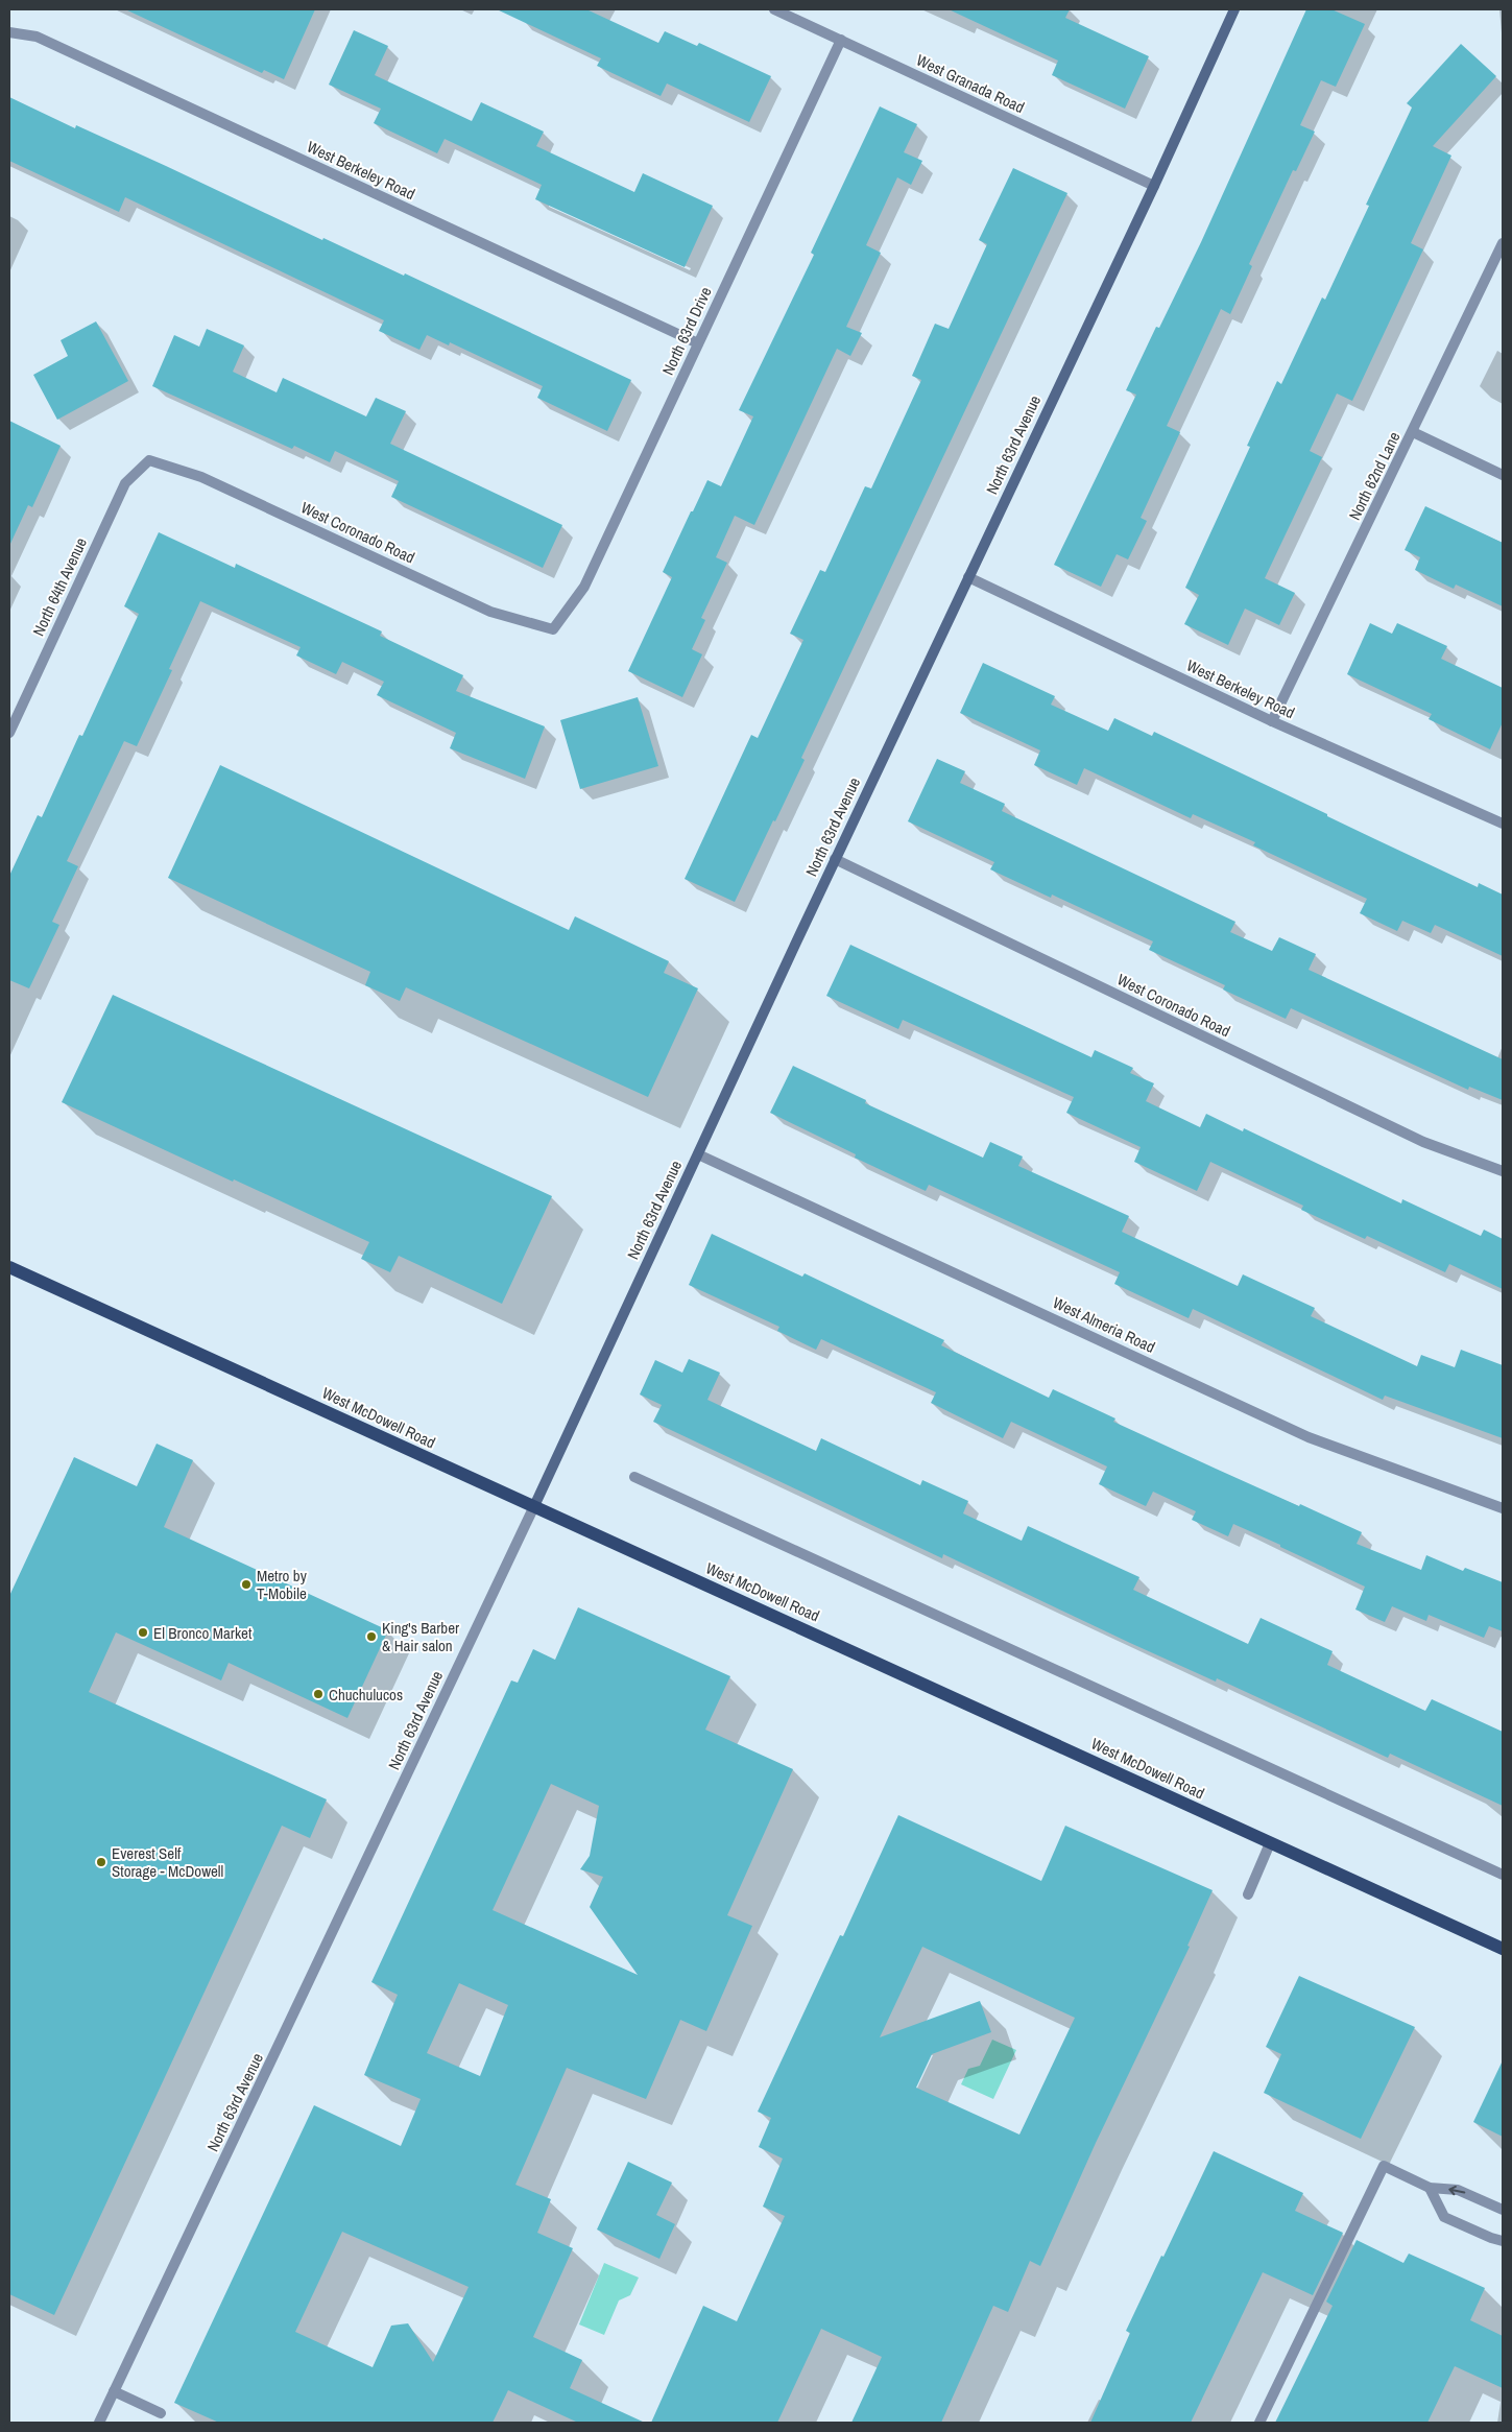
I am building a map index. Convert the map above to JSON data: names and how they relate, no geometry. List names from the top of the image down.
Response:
{
  "streets": {
    "main road": ["West McDowell Road"],
    "street": [
      "West Granada Road",
      "West Berkeley Road",
      "North 63rd Drive",
      "North 63rd Avenue",
      "North 62nd Lane",
      "West Coronado Road",
      "North 64th Avenue",
      "West Almeria Road"
    ]
  },
  "crossings": [
    ["West Granada Road", "North 63rd Drive"],
    ["West Granada Road", "North 63rd Avenue"],
    ["West Berkeley Road", "North 63rd Drive"],
    ["West Berkeley Road", "North 63rd Avenue"],
    ["West Berkeley Road", "North 62nd Lane"],
    ["North 63rd Drive", "West Coronado Road"],
    ["North 63rd Avenue", "West Coronado Road"],
    ["North 63rd Avenue", "West Almeria Road"],
    ["North 63rd Avenue", "West McDowell Road"],
    ["West Coronado Road", "North 64th Avenue"]
  ],
  "places": [
    "Metro by T-Mobile",
    "El Bronco Market",
    "King's Barber & Hair salon",
    "Chuchulucos",
    "Everest Self Storage - McDowell"
  ]
}
